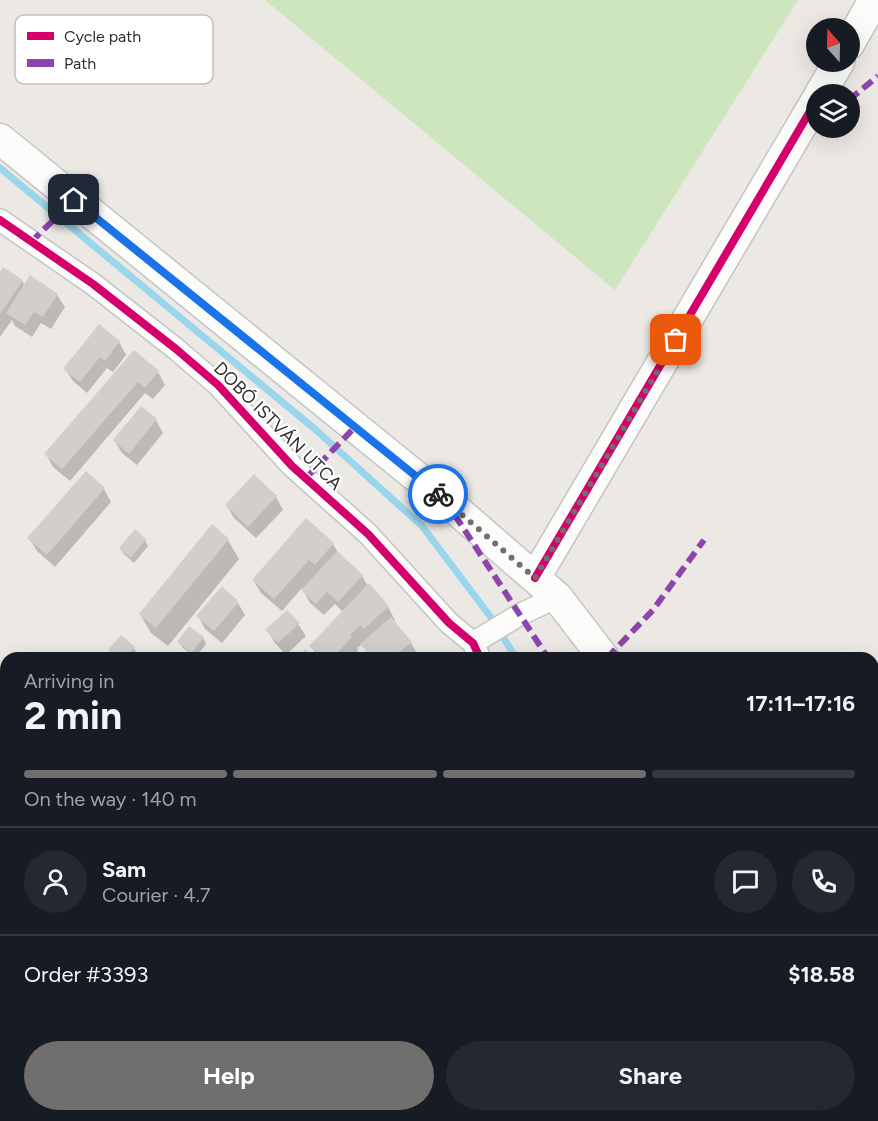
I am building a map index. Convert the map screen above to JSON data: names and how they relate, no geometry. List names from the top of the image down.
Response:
{
  "streets": {
    "street": ["DOBÓ ISTVÁN UTCA"]
  },
  "legend": ["Cycle path", "Path"],
  "north": "top",
  "page": {
    "heading": ["2 min", "Arriving in", "17:11–17:16"],
    "panel": [
      "Sam",
      "Courier · 4.7",
      "Order #3393",
      "$18.58"
    ],
    "bar": "On the way · 140 m",
    "buttons": ["Help", "Share"]
  }
}
